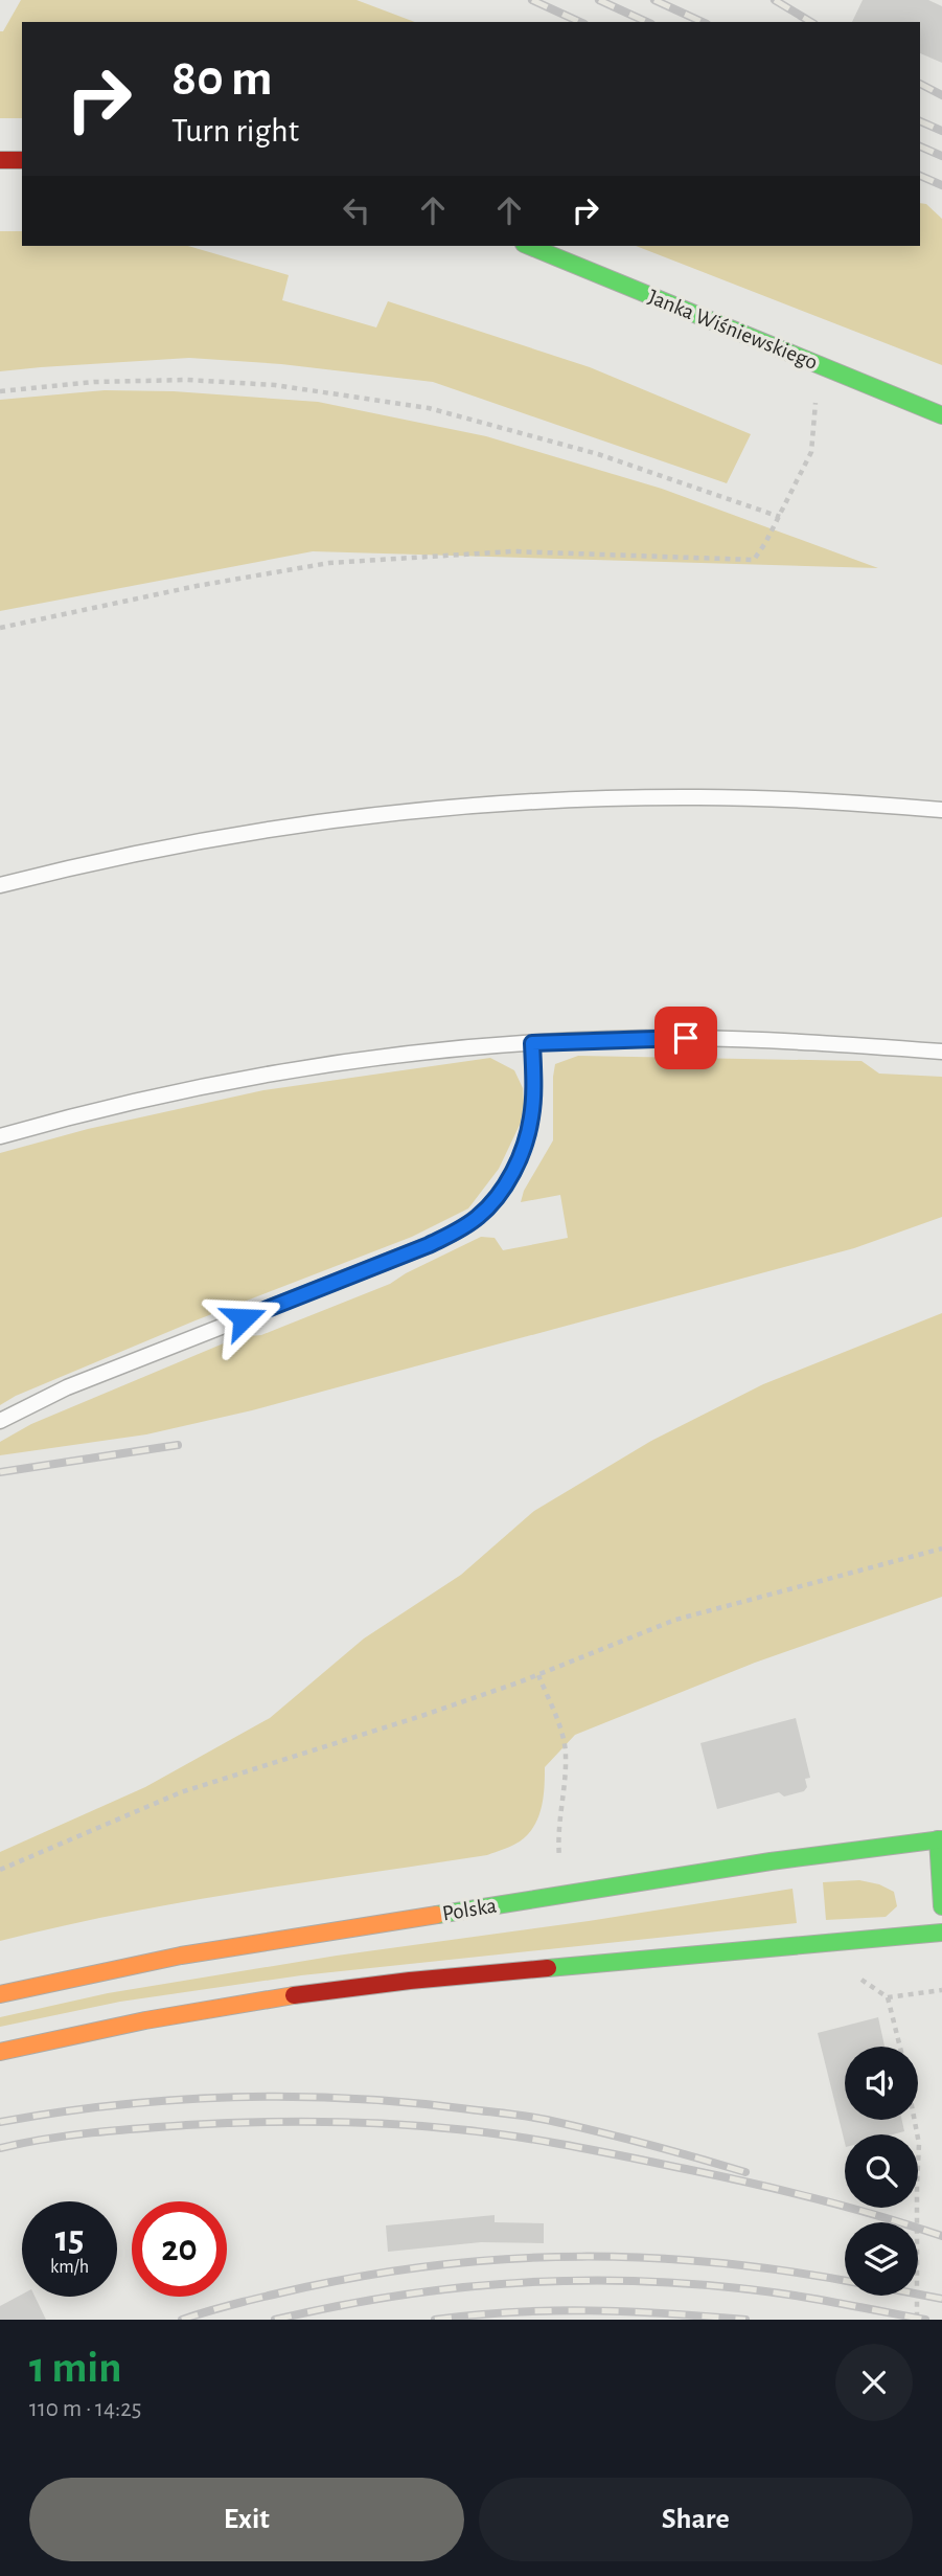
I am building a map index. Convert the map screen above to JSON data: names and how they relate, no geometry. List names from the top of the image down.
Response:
{
  "streets": {
    "main road": ["Janka Wiśniewskiego", "Polska"]
  },
  "page": {
    "turn": ["80 m", "Turn right"],
    "speed": "15 km/h",
    "limit": "20",
    "heading": ["1 min", "110 m · 14:25"],
    "buttons": ["Exit", "Share"]
  }
}
